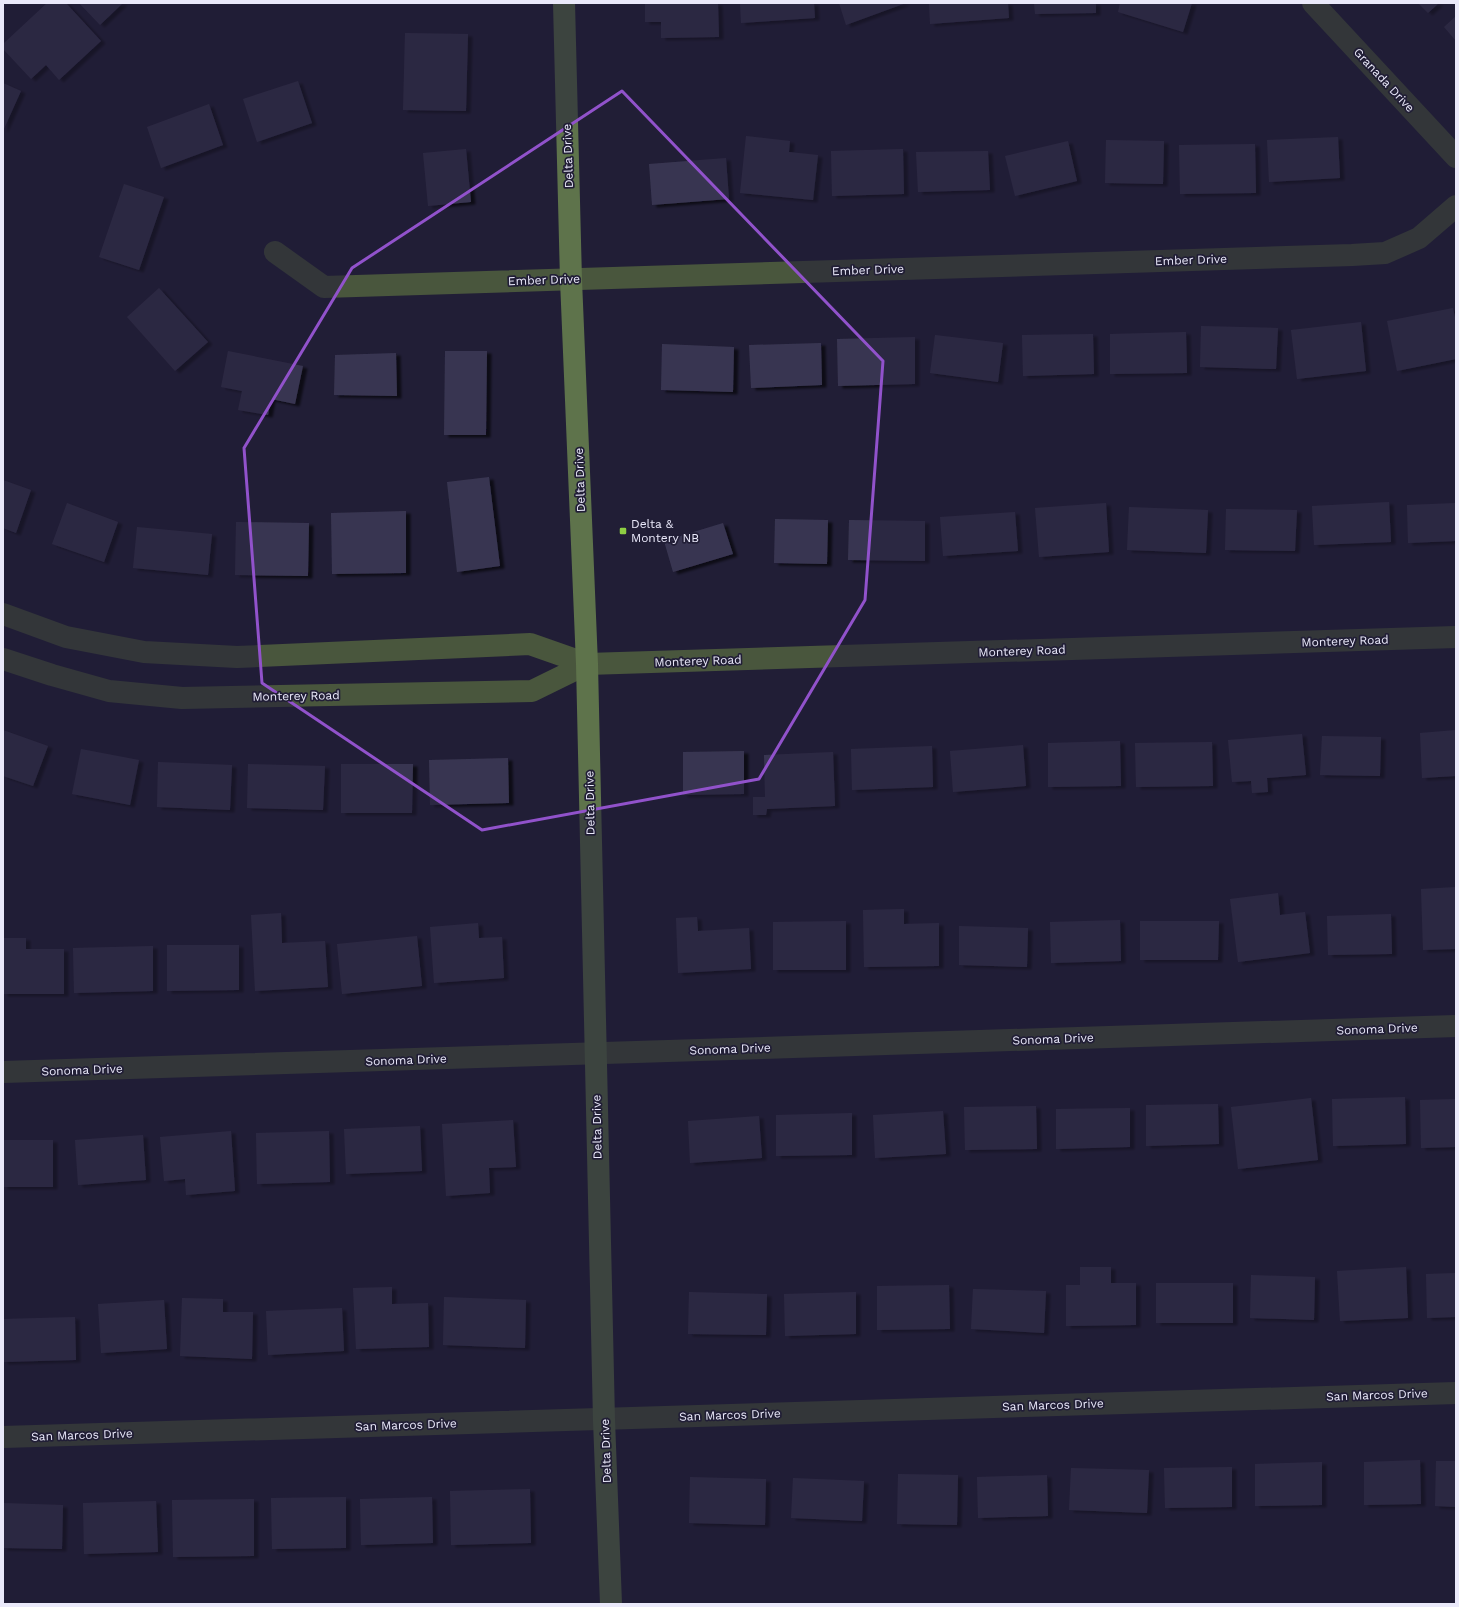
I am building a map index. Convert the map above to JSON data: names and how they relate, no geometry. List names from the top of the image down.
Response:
{
  "streets": {
    "main road": ["Delta Drive"],
    "street": [
      "Granada Drive",
      "Ember Drive",
      "Monterey Road",
      "Sonoma Drive",
      "San Marcos Drive"
    ]
  },
  "crossings": [
    ["Delta Drive", "Ember Drive"],
    ["Delta Drive", "Monterey Road"],
    ["Delta Drive", "Sonoma Drive"],
    ["Delta Drive", "San Marcos Drive"]
  ],
  "places": {
    "transit": ["Delta & Montery NB"]
  }
}
